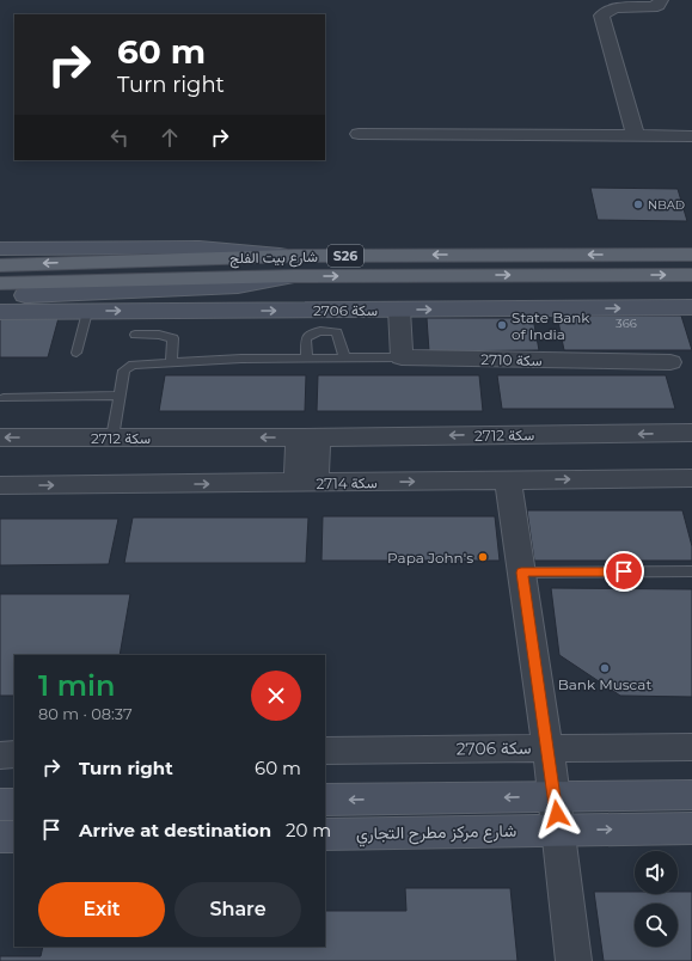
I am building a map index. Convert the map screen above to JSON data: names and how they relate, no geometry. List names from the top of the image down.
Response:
{
  "streets": {
    "main road": [
      "S26",
      "شارع بيت الفلج",
      "سكة 2706",
      "شارع مركز مطرح التجاري"
    ],
    "street": ["سكة 2710", "سكة 2712", "سكة 2714"]
  },
  "one_way": ["سكة 2712", "سكة 2714"],
  "places": [
    "NBAD",
    "State Bank of India",
    "Papa John's",
    "Bank Muscat"
  ],
  "house_numbers": ["366"],
  "page": {
    "turn": ["60 m", "Turn right"],
    "heading": ["1 min", "80 m · 08:37"],
    "list": [
      {
        "name": "Turn right",
        "value": "60 m"
      },
      {
        "name": "Arrive at destination",
        "value": "20 m"
      }
    ],
    "buttons": ["Exit", "Share"]
  }
}
